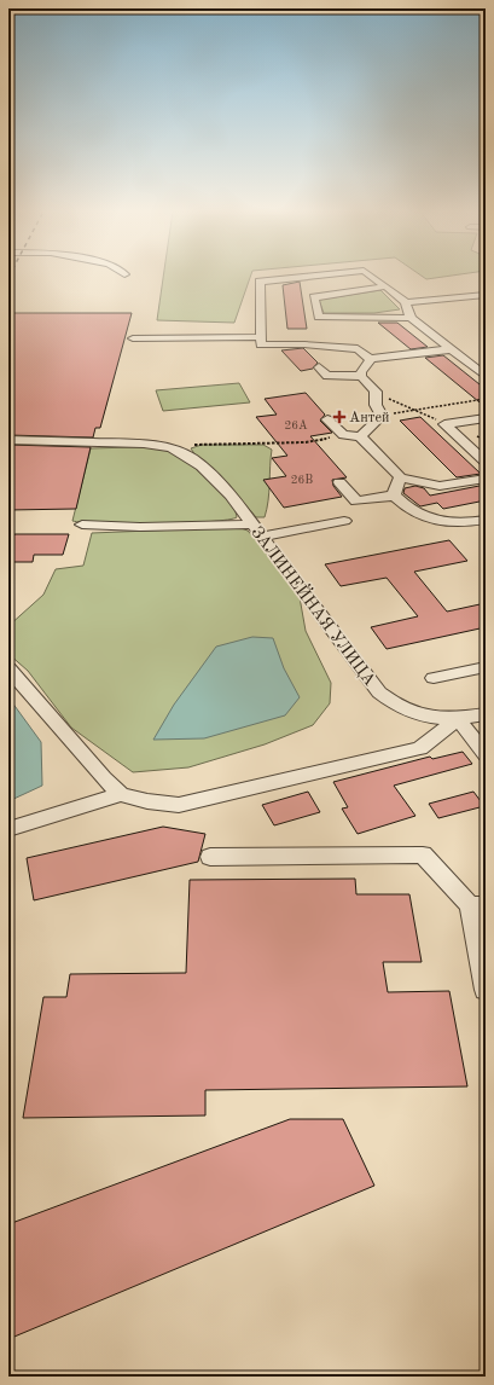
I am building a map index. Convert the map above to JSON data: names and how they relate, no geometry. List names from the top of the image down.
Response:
{
  "streets": {
    "street": ["ЗАЛИНЕЙНАЯ УЛИЦА"]
  },
  "places": {
    "health": ["Антей"]
  },
  "house_numbers": ["26А", "26В"]
}
